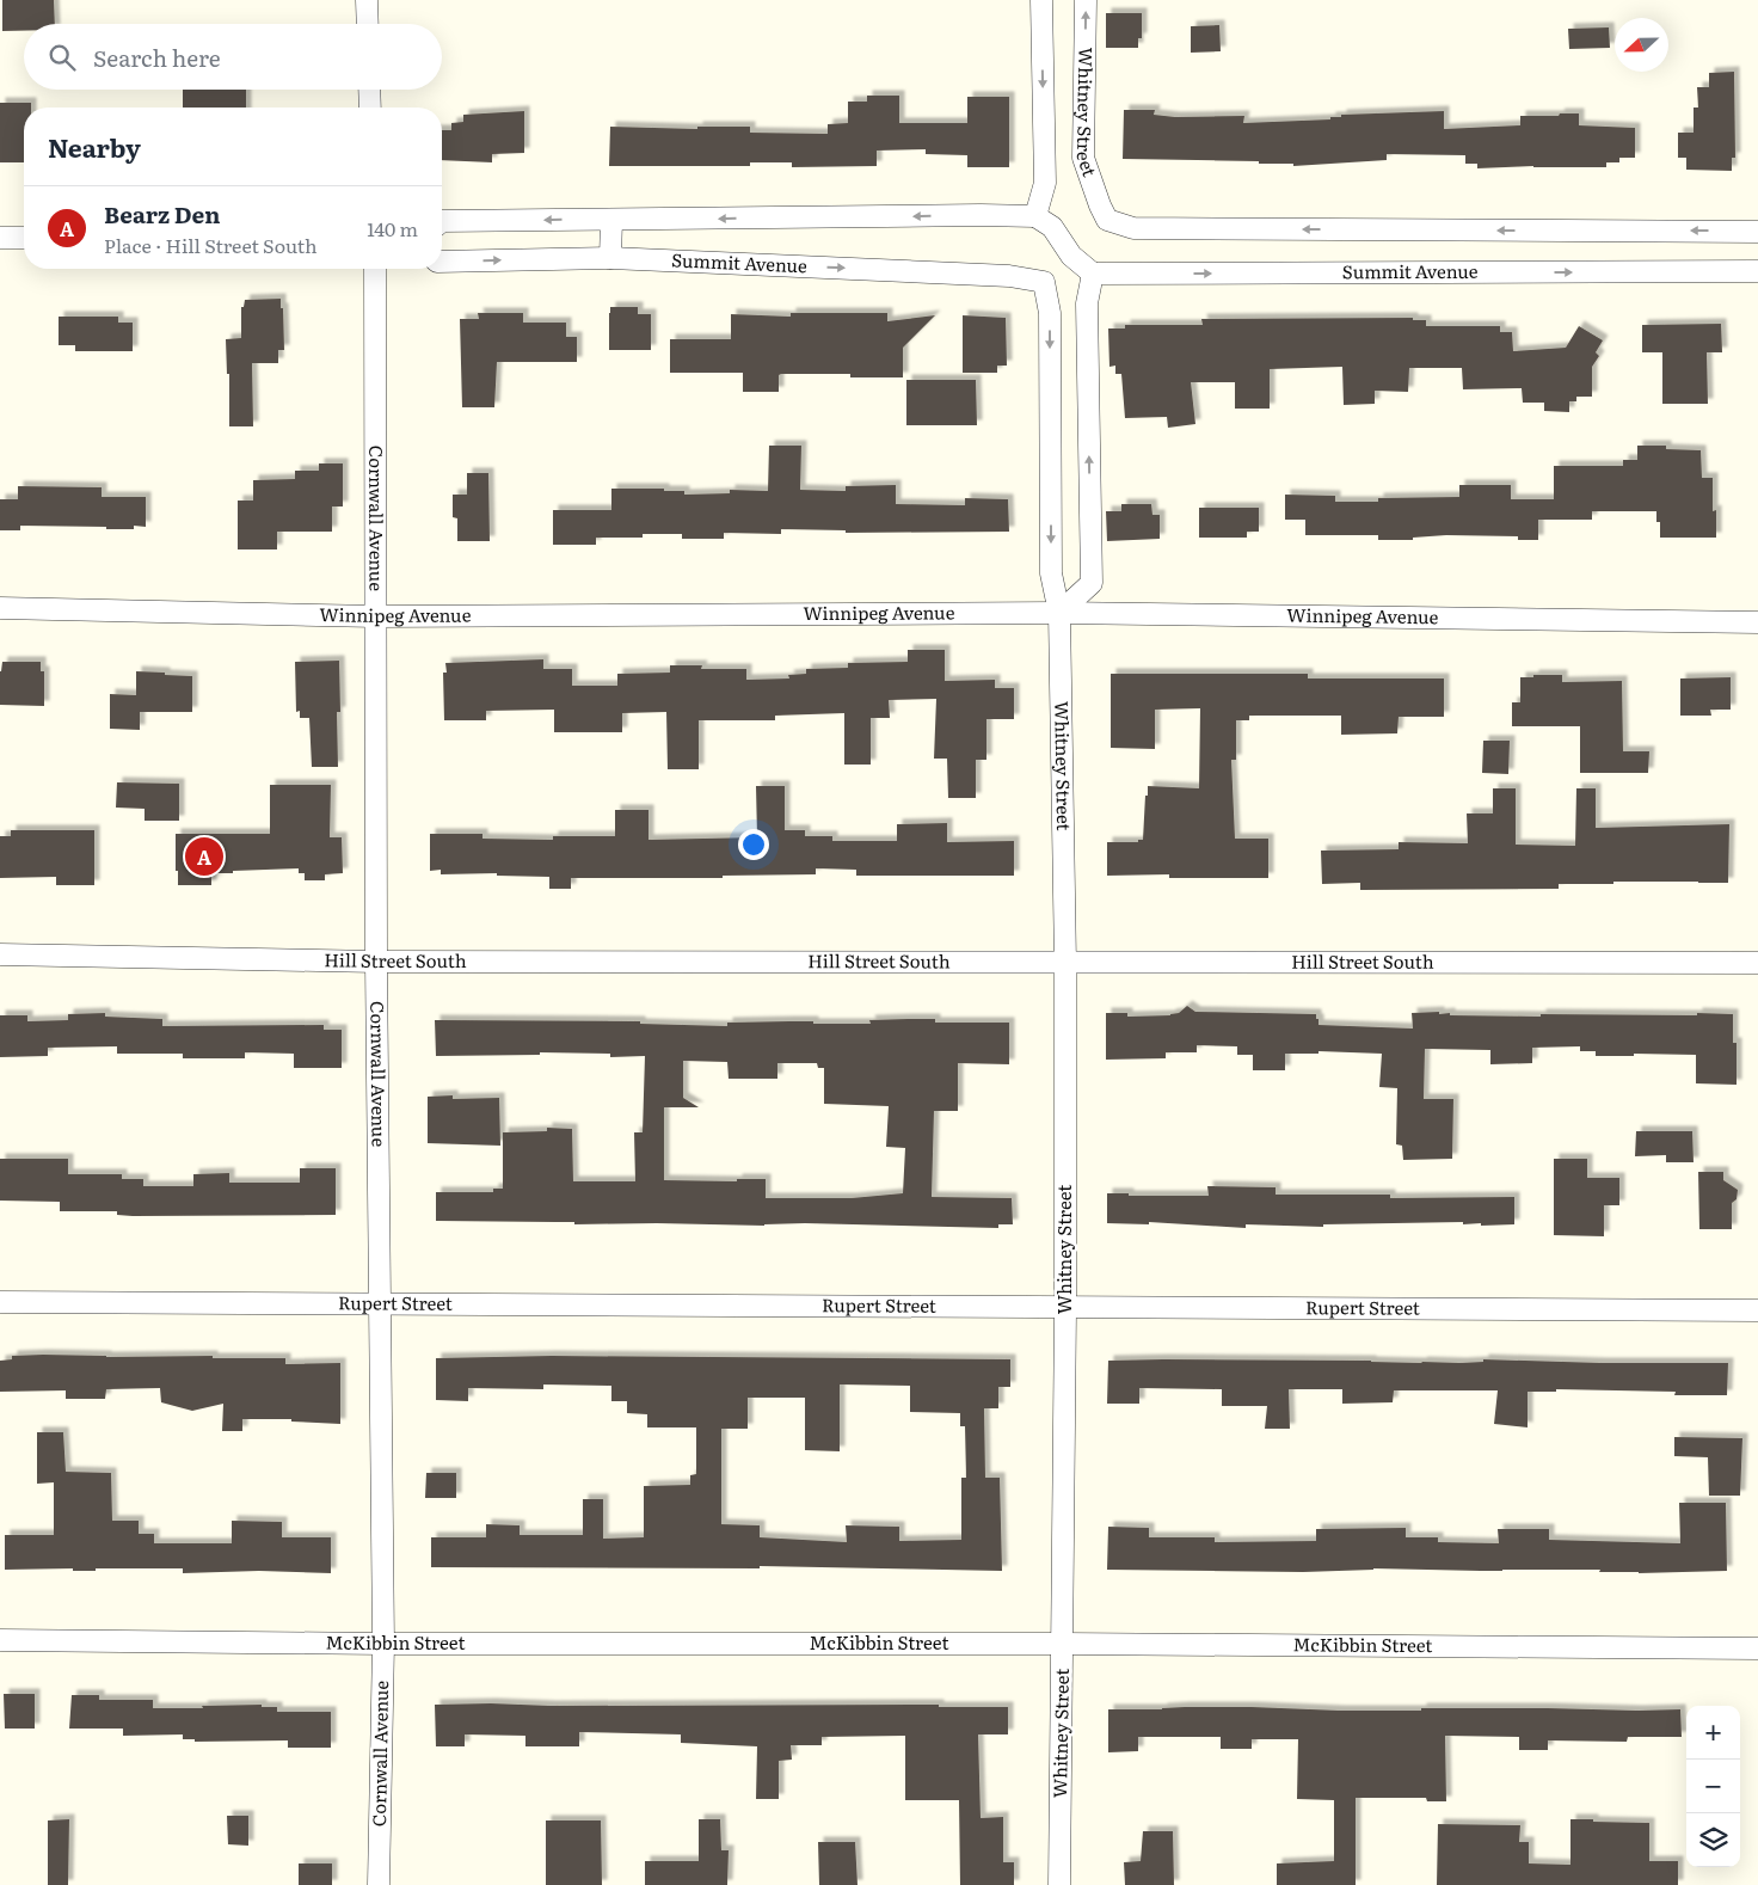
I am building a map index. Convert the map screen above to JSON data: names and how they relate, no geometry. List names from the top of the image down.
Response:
{
  "streets": {
    "street": [
      "Whitney Street",
      "Summit Avenue",
      "Cornwall Avenue",
      "Winnipeg Avenue",
      "Hill Street South",
      "Rupert Street",
      "McKibbin Street"
    ]
  },
  "crossings": [
    ["Whitney Street", "Summit Avenue"],
    ["Whitney Street", "Winnipeg Avenue"],
    ["Whitney Street", "Hill Street South"],
    ["Whitney Street", "Rupert Street"],
    ["Whitney Street", "McKibbin Street"],
    ["Cornwall Avenue", "Winnipeg Avenue"],
    ["Cornwall Avenue", "Hill Street South"],
    ["Cornwall Avenue", "Rupert Street"],
    ["Cornwall Avenue", "McKibbin Street"]
  ],
  "north": "left",
  "page": {
    "search": "Search here",
    "heading": "Nearby",
    "list": [
      {
        "mark": "A",
        "name": "Bearz Den",
        "note": "Place · Hill Street South",
        "value": "140 m"
      }
    ],
    "pins": "A",
    "map_buttons": ["+", "−"]
  }
}
